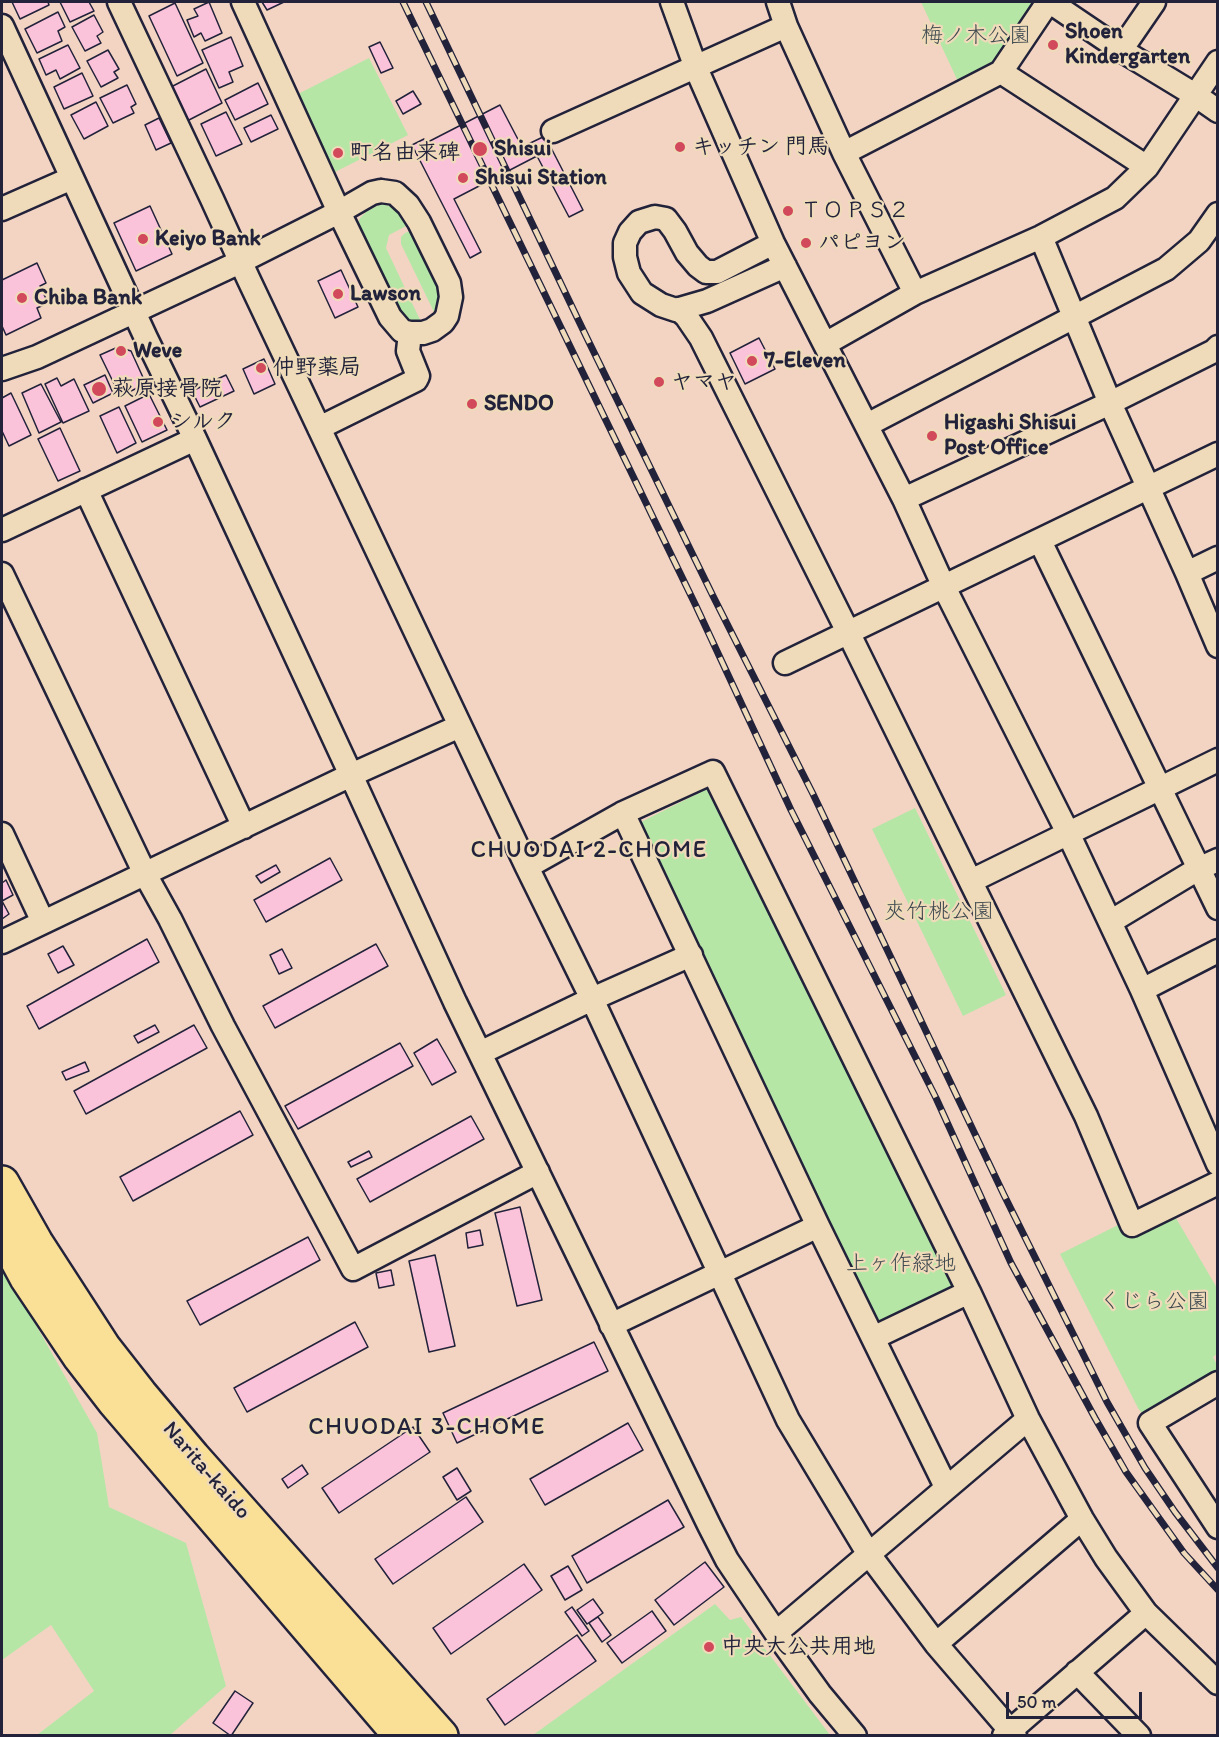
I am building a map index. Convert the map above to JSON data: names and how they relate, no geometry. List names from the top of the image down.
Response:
{
  "streets": {
    "highway": ["Narita-kaido"]
  },
  "districts": ["CHUODAI 2-CHOME", "CHUODAI 3-CHOME"],
  "parks": [
    "梅ノ木公園",
    "夾竹桃公園",
    "上ヶ作緑地",
    "くじら公園"
  ],
  "places": [
    "Shoen Kindergarten",
    "キッチン 門馬",
    "Shisui",
    "町名由来碑",
    "Shisui Station",
    "ＴＯＰＳ２",
    "Keiyo Bank",
    "パピヨン",
    "Lawson",
    "Chiba Bank",
    "Weve",
    "7-Eleven",
    "仲野薬局",
    "ヤマヤ",
    "萩原接骨院",
    "SENDO",
    "シルク",
    "Higashi Shisui Post Office",
    "中央大公共用地"
  ],
  "scale_bar": "50 m"
}
